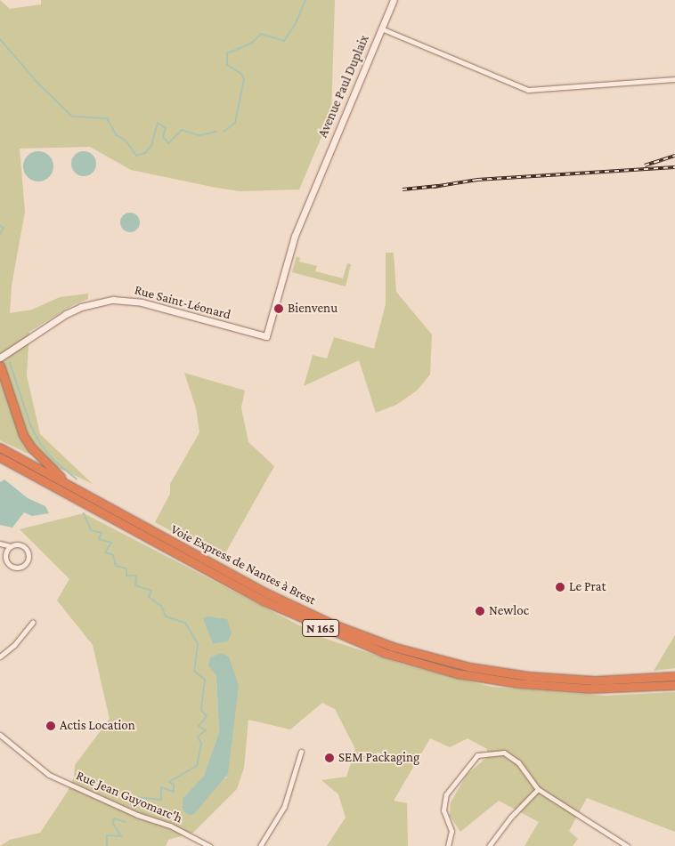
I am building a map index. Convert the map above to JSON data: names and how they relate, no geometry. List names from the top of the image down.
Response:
{
  "streets": {
    "highway": ["Voie Express de Nantes à Brest", "N 165"],
    "main road": ["Avenue Paul Duplaix", "Rue Saint-Léonard"],
    "street": ["Rue Jean Guyomarc'h"]
  },
  "crossings": [
    ["Avenue Paul Duplaix", "Rue Saint-Léonard"]
  ],
  "places": [
    "Bienvenu",
    "Le Prat",
    "Newloc",
    "Actis Location",
    "SEM Packaging"
  ]
}
